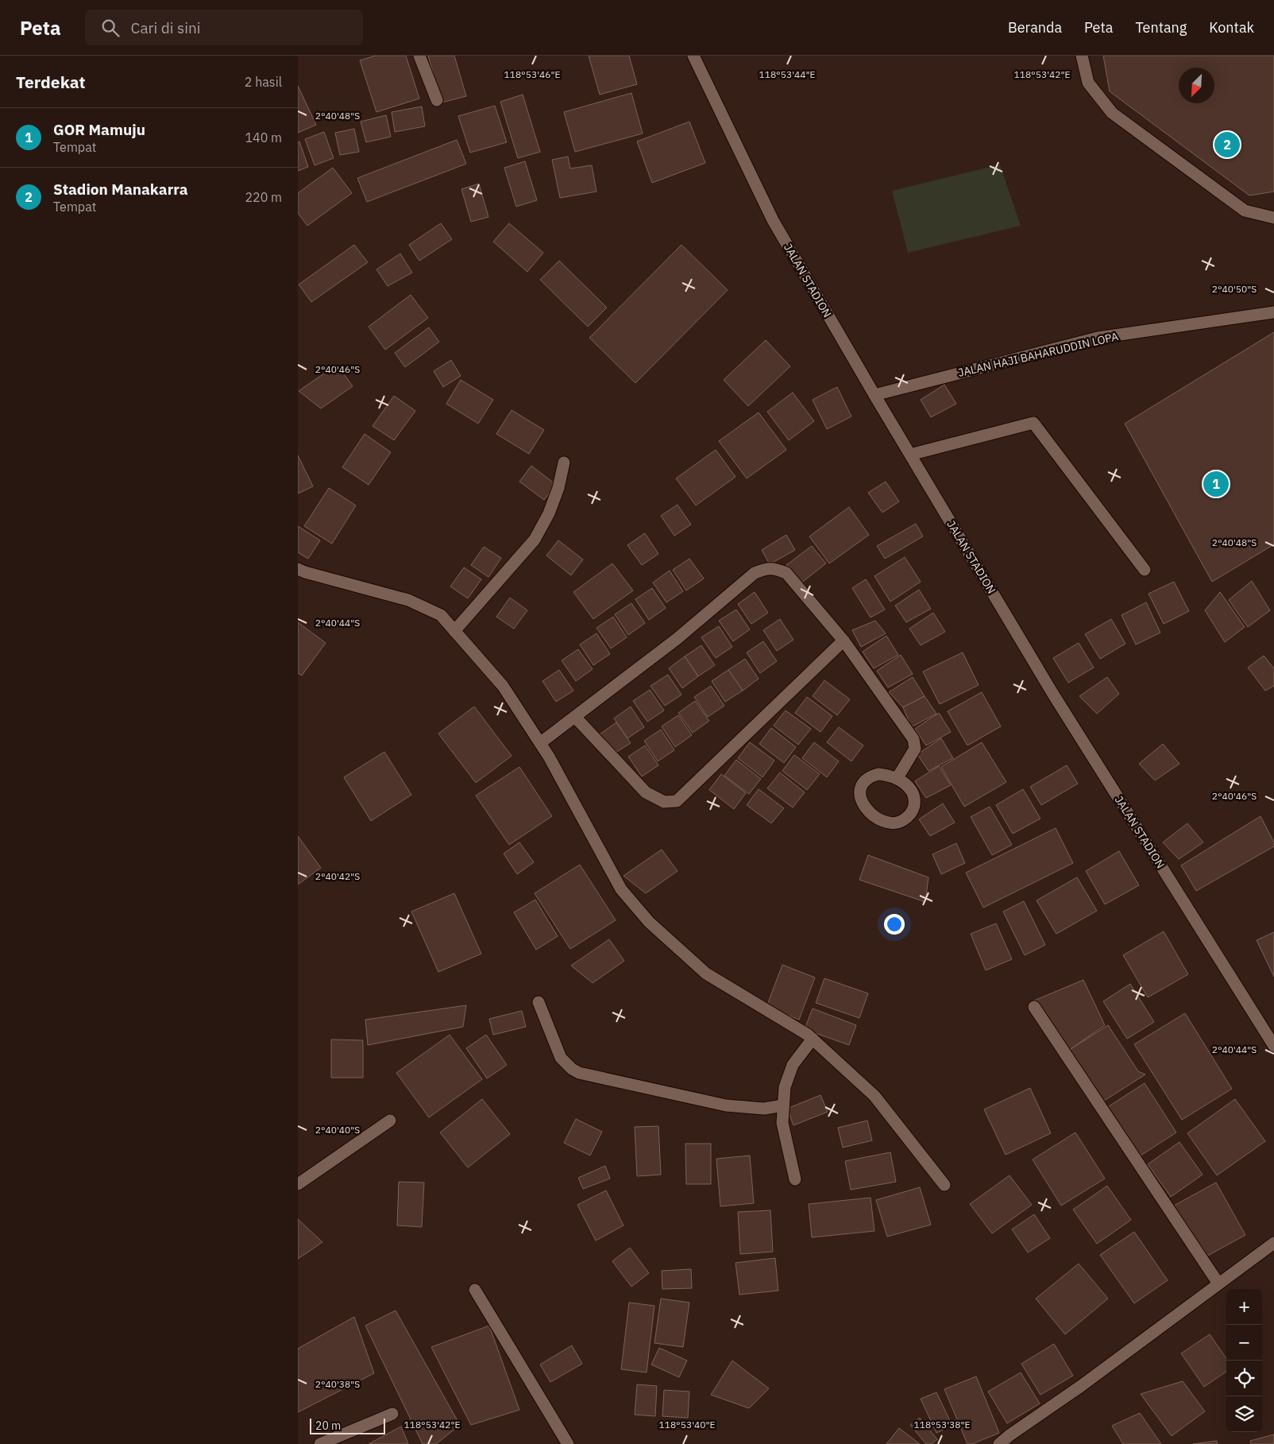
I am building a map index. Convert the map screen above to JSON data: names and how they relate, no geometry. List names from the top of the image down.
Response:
{
  "streets": {
    "street": ["JALAN STADION", "JALAN HAJI BAHARUDDIN LOPA"]
  },
  "crossings": [
    ["JALAN STADION", "JALAN HAJI BAHARUDDIN LOPA"]
  ],
  "scale_bar": "20 m",
  "north": "bottom left",
  "page": {
    "header": "Peta",
    "search": "Cari di sini",
    "nav": [
      "Beranda",
      "Peta",
      "Tentang",
      "Kontak"
    ],
    "heading": ["Terdekat", "2 hasil"],
    "list": [
      {
        "mark": "1",
        "name": "GOR Mamuju",
        "note": "Tempat",
        "value": "140 m"
      },
      {
        "mark": "2",
        "name": "Stadion Manakarra",
        "note": "Tempat",
        "value": "220 m"
      }
    ],
    "pins": ["2", "1"],
    "map_buttons": ["+", "−"],
    "scale": "20 m"
  },
  "coordinates": [
    "118°53'44\"E",
    "118°53'42\"E",
    "118°53'46\"E",
    "2°40'48\"S",
    "2°40'50\"S",
    "2°40'46\"S",
    "2°40'44\"S",
    "2°40'42\"S",
    "2°40'40\"S",
    "2°40'38\"S",
    "118°53'40\"E",
    "118°53'38\"E"
  ]
}
